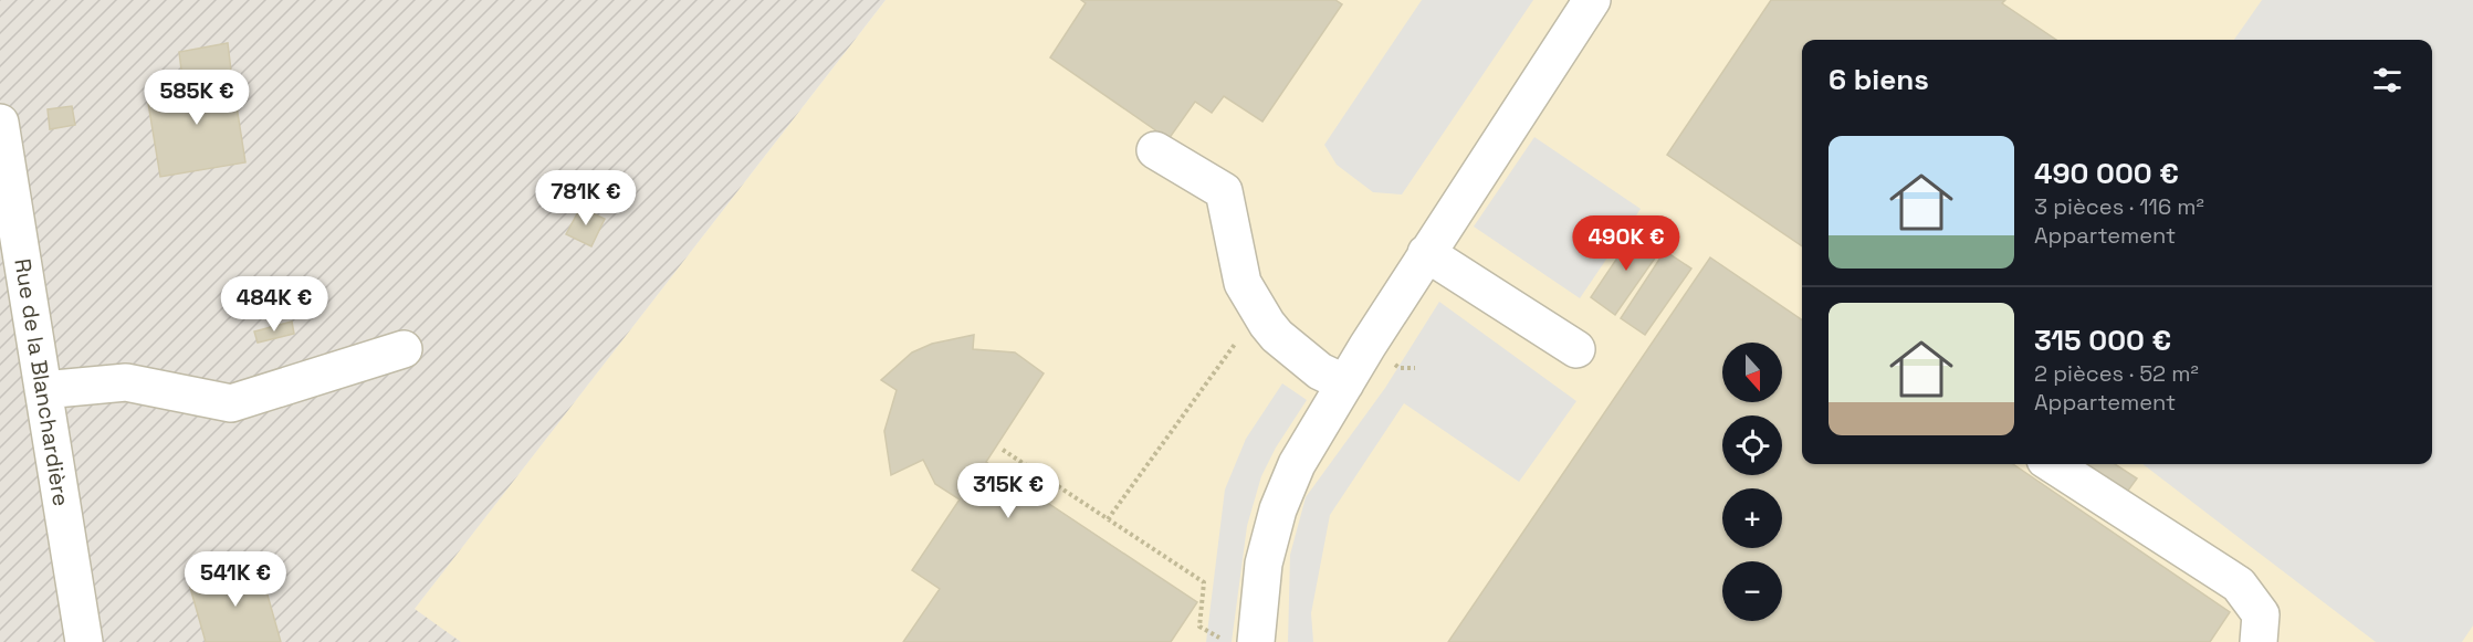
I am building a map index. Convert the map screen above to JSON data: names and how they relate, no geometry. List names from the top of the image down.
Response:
{
  "streets": {
    "street": ["Rue de la Blanchardière"]
  },
  "north": "bottom",
  "page": {
    "heading": "6 biens",
    "price": [
      "585K €",
      "781K €",
      "490K €",
      "484K €",
      "315K €",
      "541K €"
    ],
    "list": [
      {
        "name": "490 000 €",
        "note": "3 pièces · 116 m² · Appartement"
      },
      {
        "name": "315 000 €",
        "note": "2 pièces · 52 m² · Appartement"
      }
    ],
    "map_buttons": ["+", "−"]
  }
}
